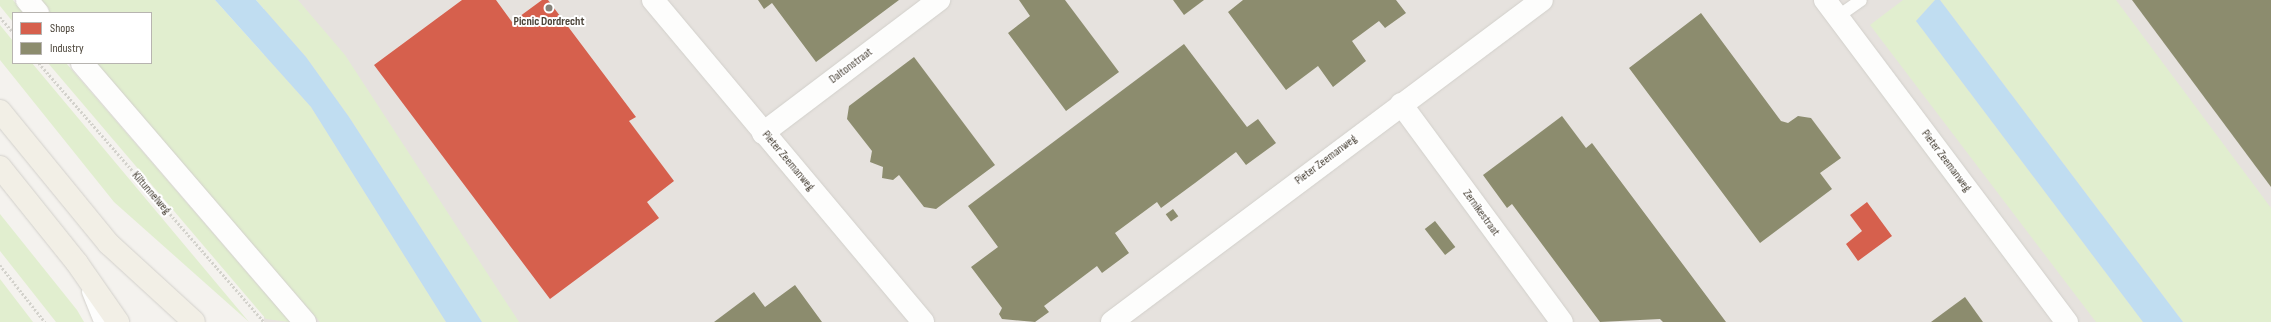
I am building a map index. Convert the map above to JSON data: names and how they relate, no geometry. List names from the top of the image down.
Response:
{
  "streets": {
    "street": ["Daltonstraat", "Pieter Zeemanweg", "Zernikestraat"],
    "path": ["Kiltunnelweg"]
  },
  "crossings": [
    ["Daltonstraat", "Pieter Zeemanweg"],
    ["Pieter Zeemanweg", "Zernikestraat"]
  ],
  "places": ["Picnic Dordrecht"],
  "legend": ["Shops", "Industry"]
}
